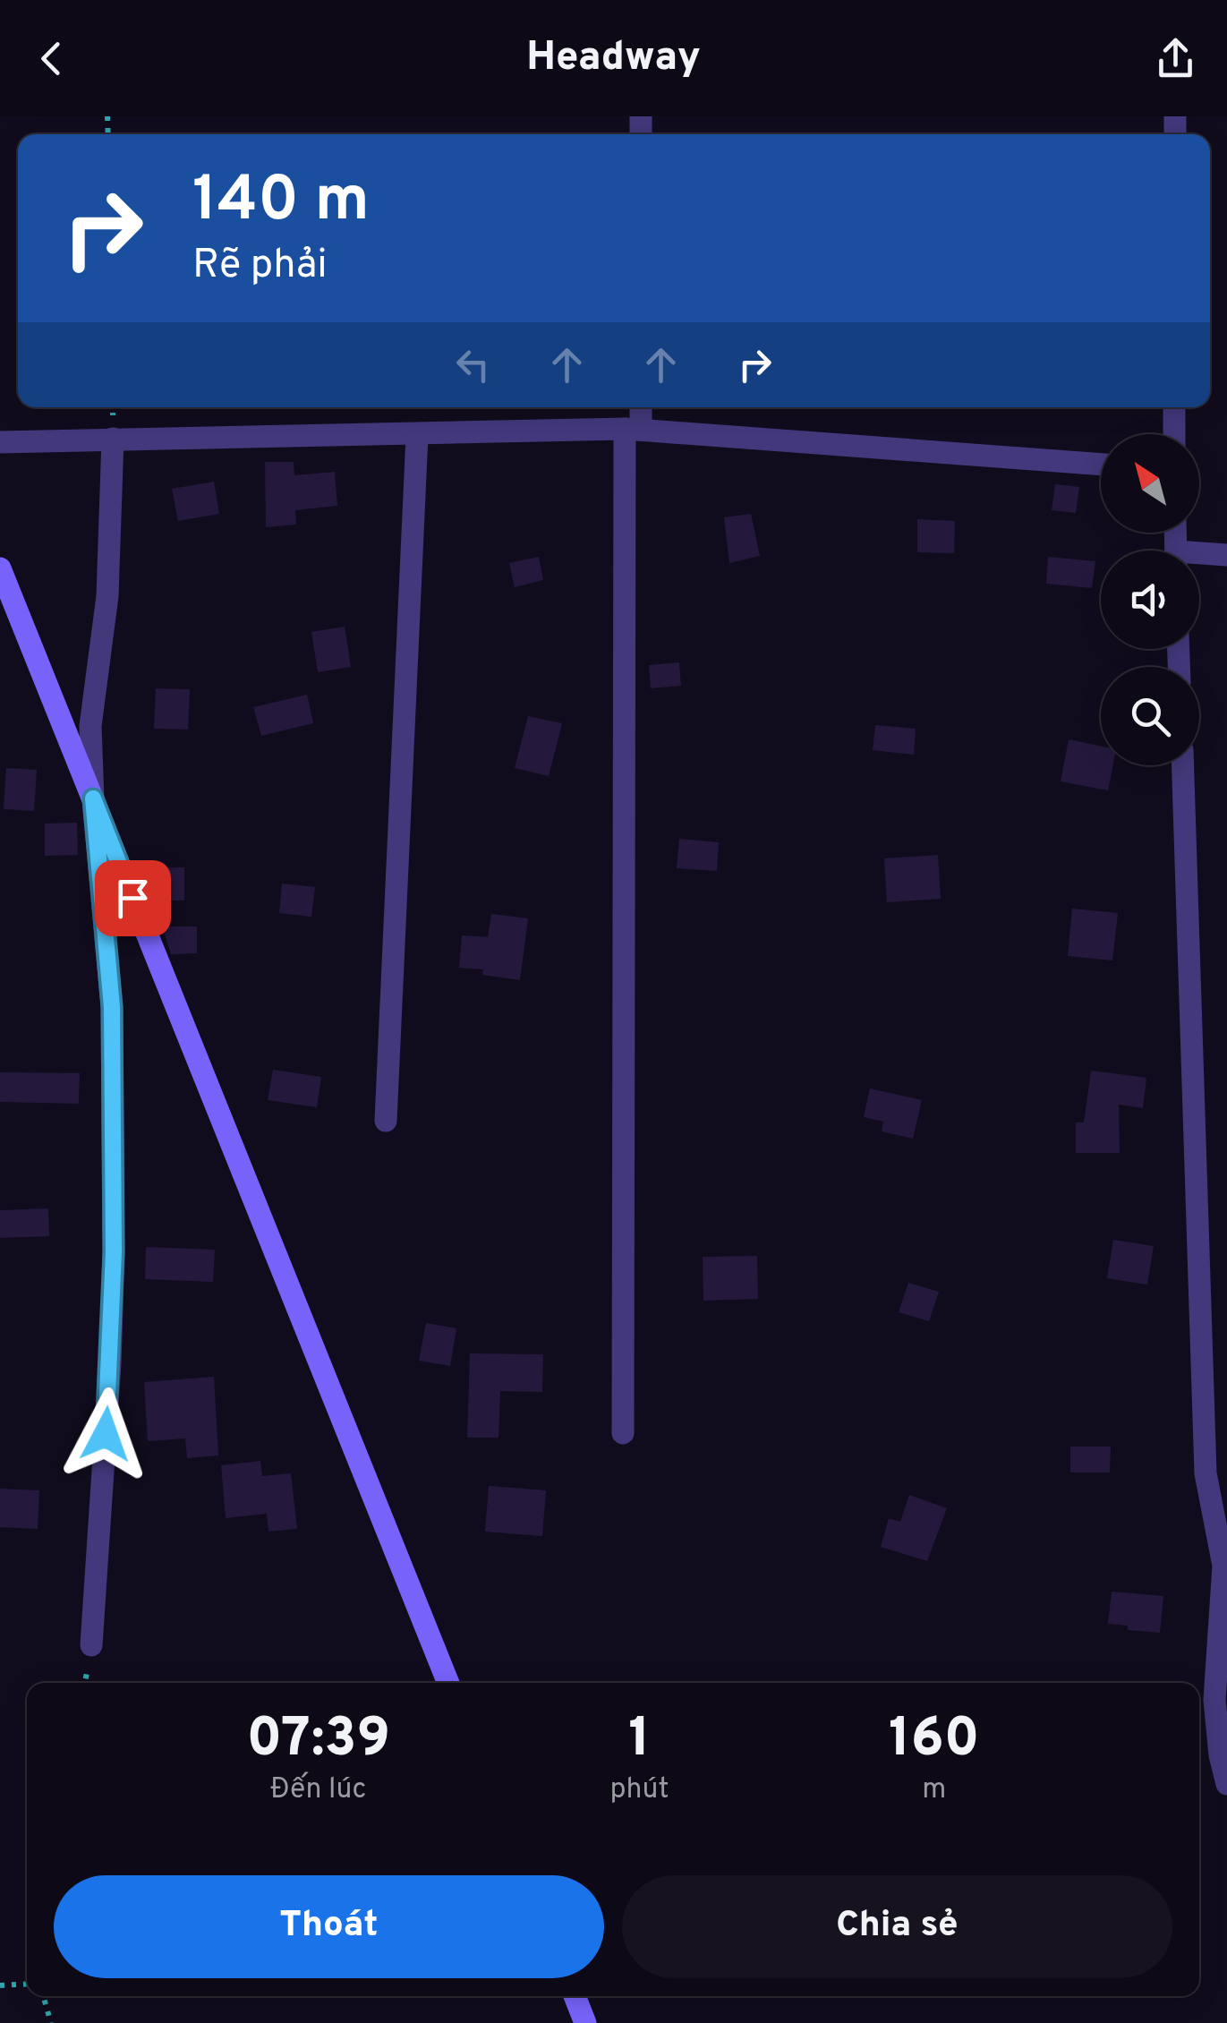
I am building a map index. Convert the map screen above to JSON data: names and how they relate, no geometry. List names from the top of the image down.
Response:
{
  "north": "top left",
  "page": {
    "header": "Headway",
    "turn": ["140 m", "Rẽ phải"],
    "eta": [
      "07:39",
      "Đến lúc",
      "1",
      "phút",
      "160",
      "m"
    ],
    "buttons": ["Thoát", "Chia sẻ"]
  }
}
